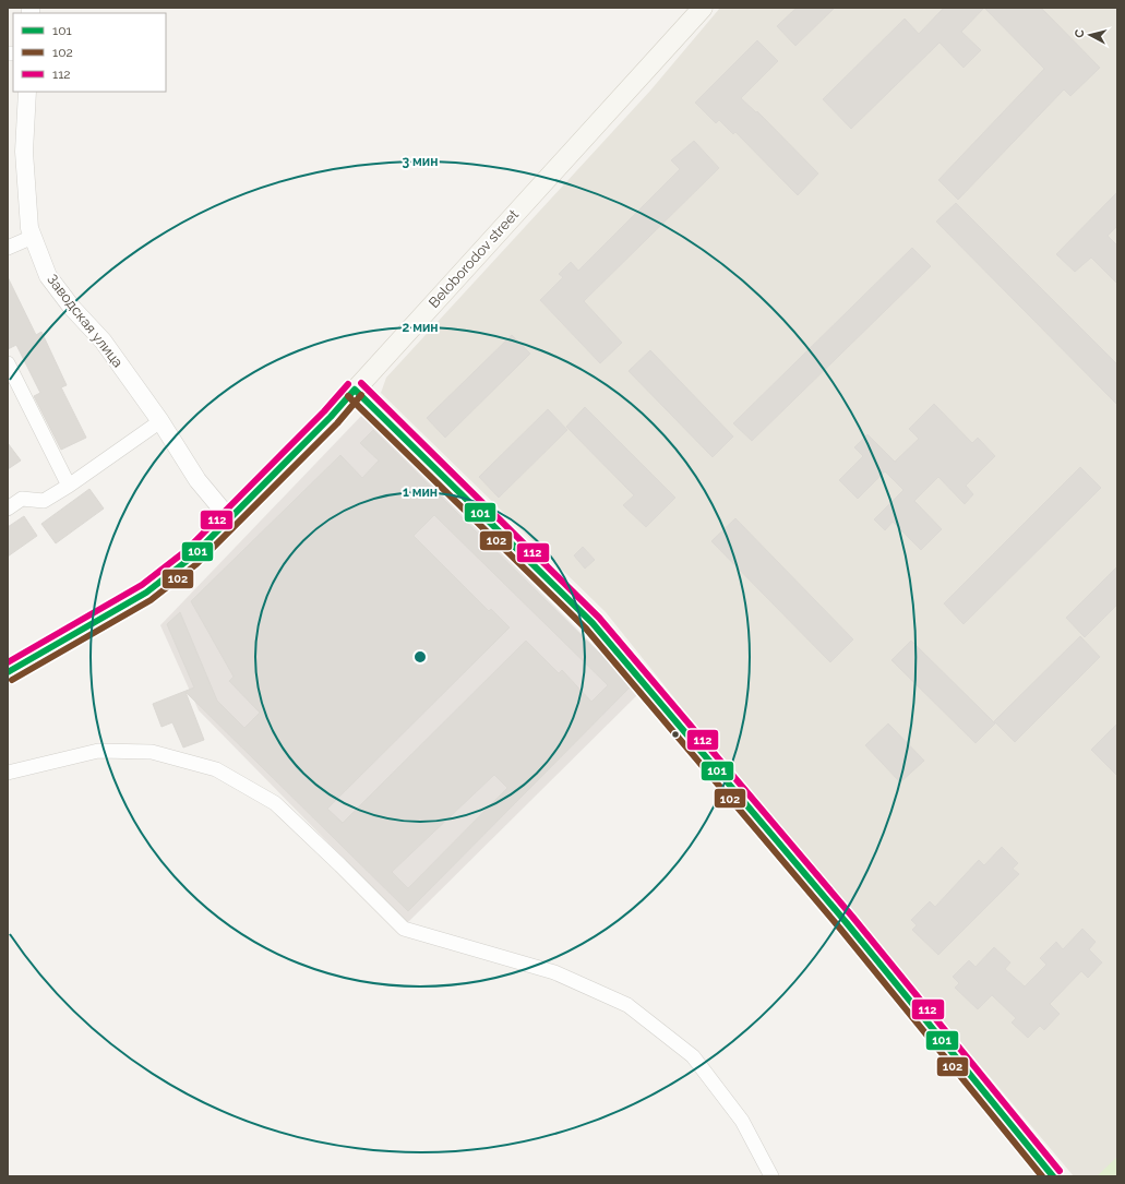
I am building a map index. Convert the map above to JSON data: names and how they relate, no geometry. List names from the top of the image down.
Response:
{
  "streets": {
    "main road": ["Beloborodov street"],
    "street": ["Заводская улица"]
  },
  "crossings": [
    ["Beloborodov street", "Заводская улица"]
  ],
  "lines": ["transit line 112", "transit line 101", "transit line 102"],
  "legend": ["101", "102", "112"],
  "north": "left",
  "rings": ["3 мин", "2 мин", "1 мин"]
}
